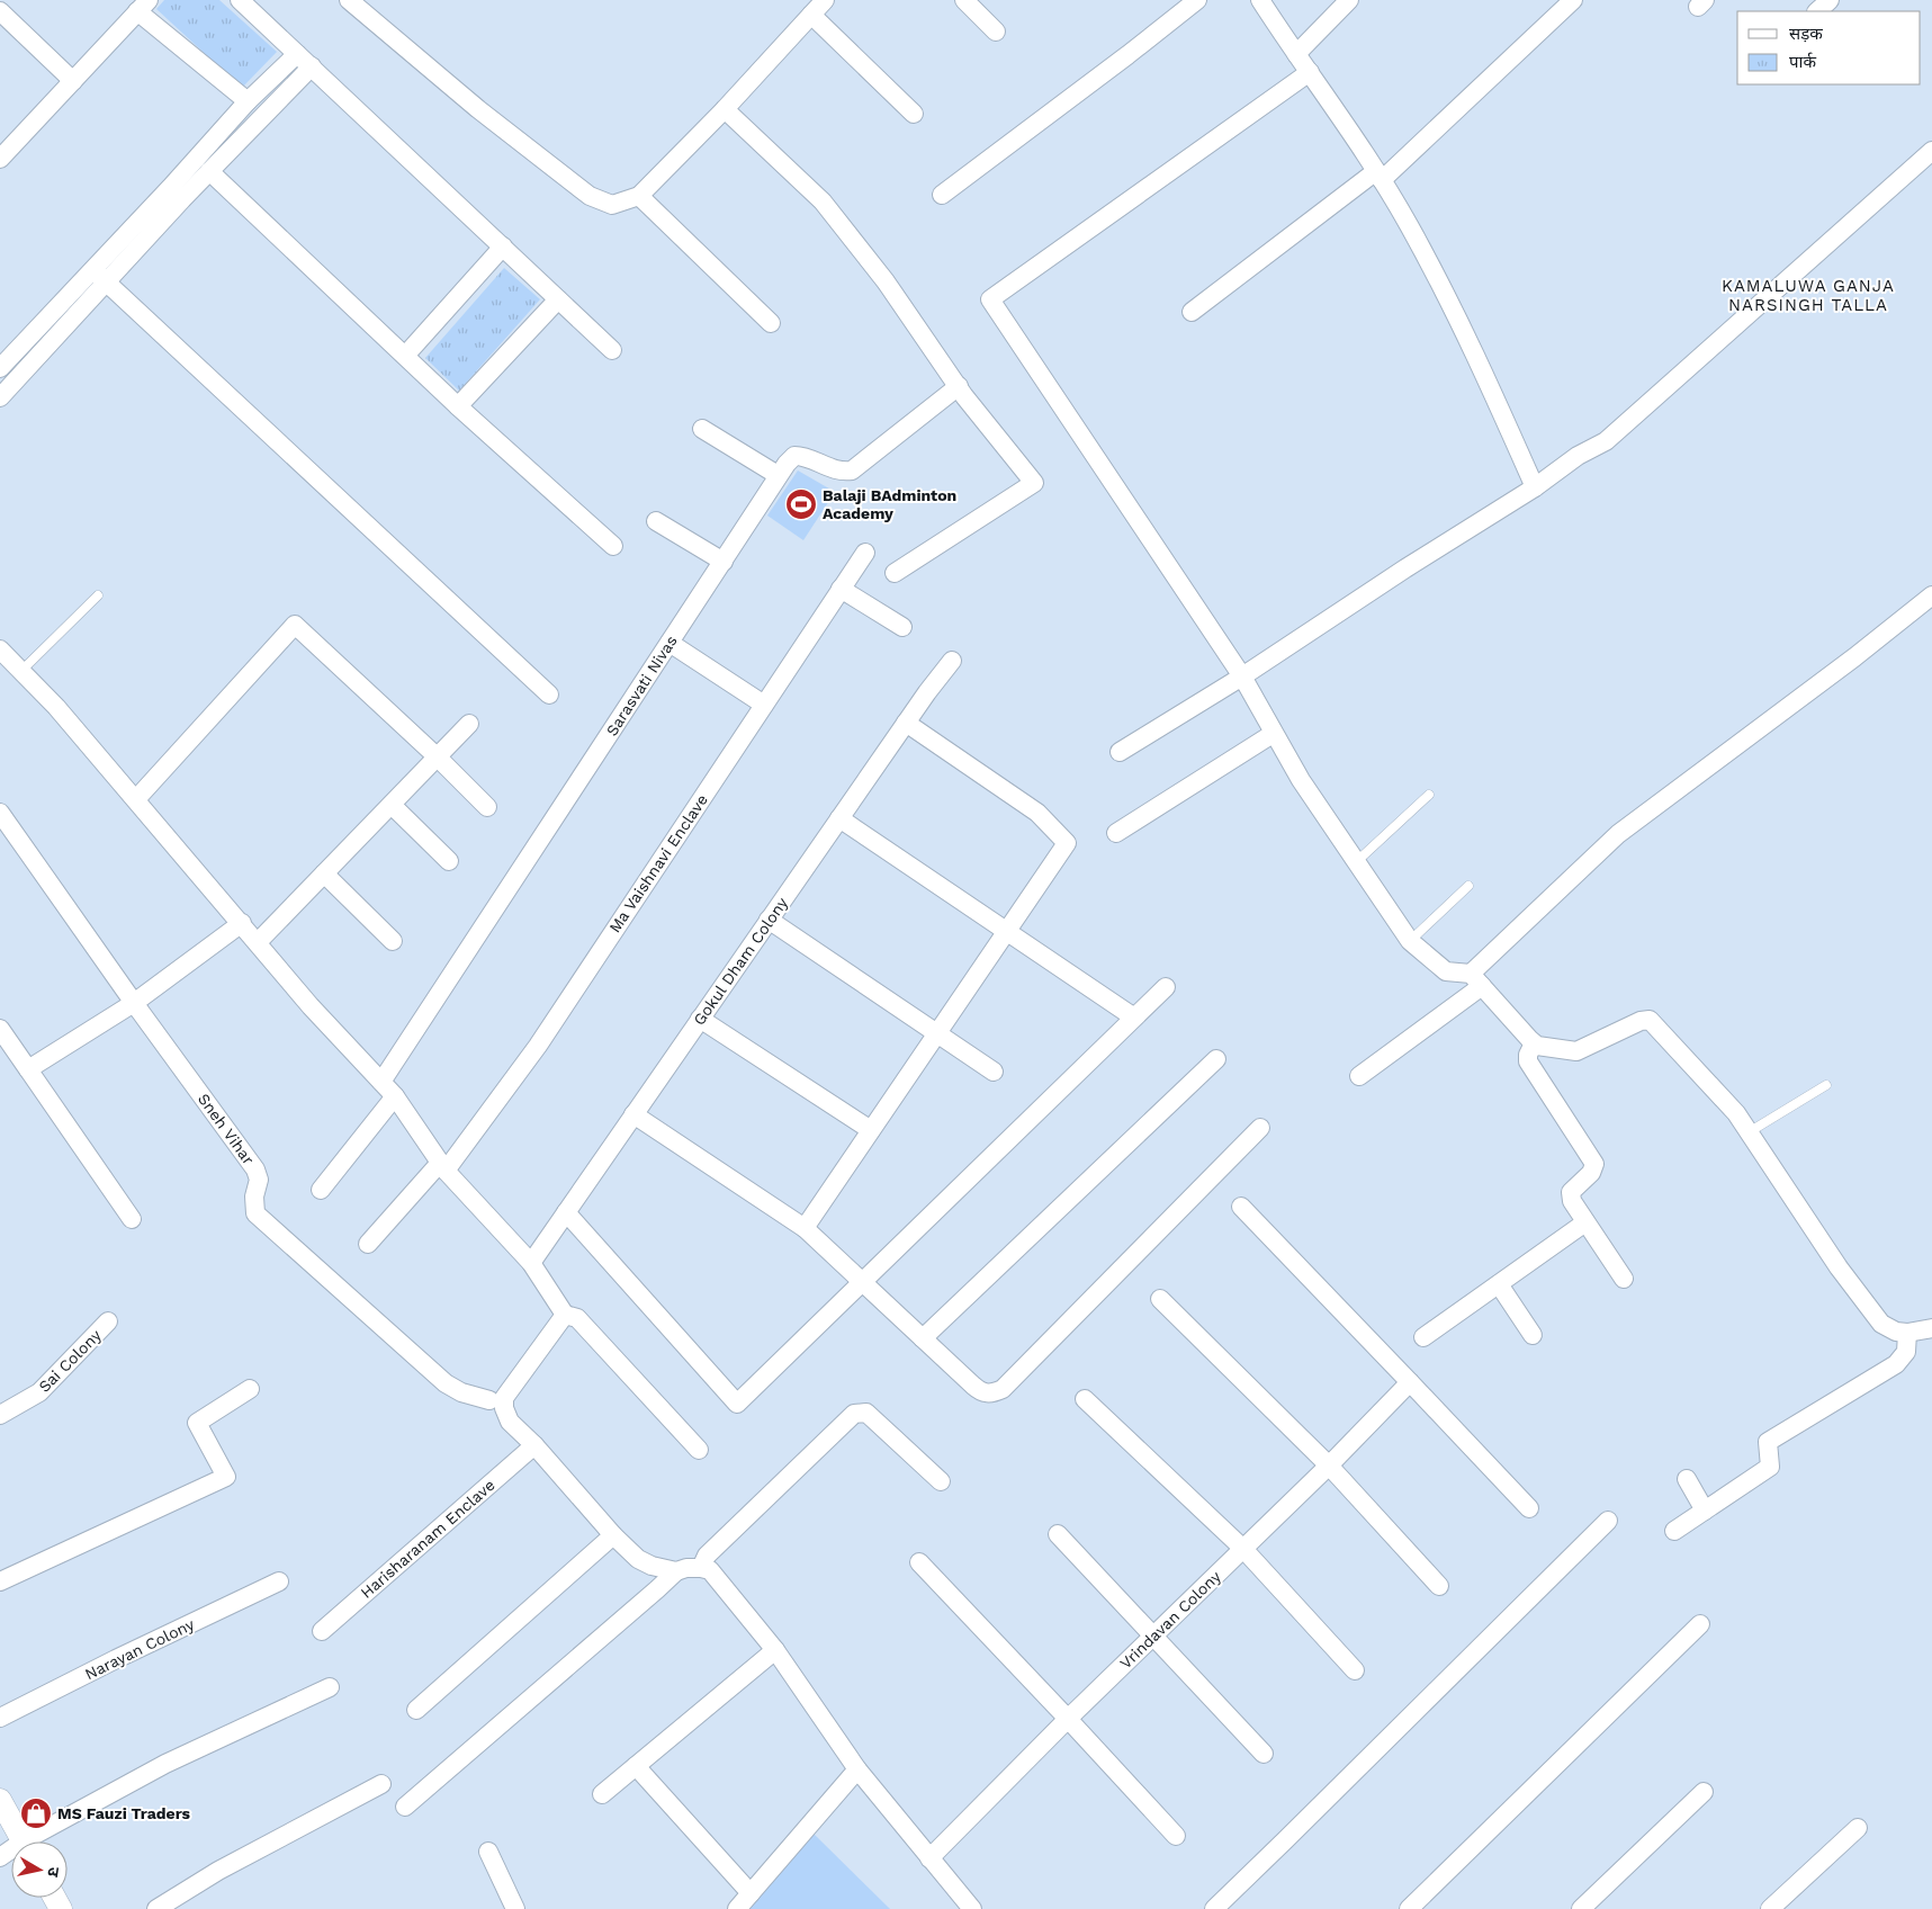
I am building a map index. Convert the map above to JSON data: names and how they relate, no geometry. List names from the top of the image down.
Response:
{
  "streets": {
    "street": [
      "Sarasvati Nivas",
      "Ma Vaishnavi Enclave",
      "Gokul Dham Colony",
      "Sneh Vihar",
      "Sai Colony",
      "Harisharanam Enclave",
      "Vrindavan Colony",
      "Narayan Colony"
    ]
  },
  "districts": ["KAMALUWA GANJA NARSINGH TALLA"],
  "places": {
    "sports": ["Balaji BAdminton Academy"],
    "shop": ["MS Fauzi Traders"]
  },
  "legend": ["सड़क", "पार्क"],
  "north": "right"
}
